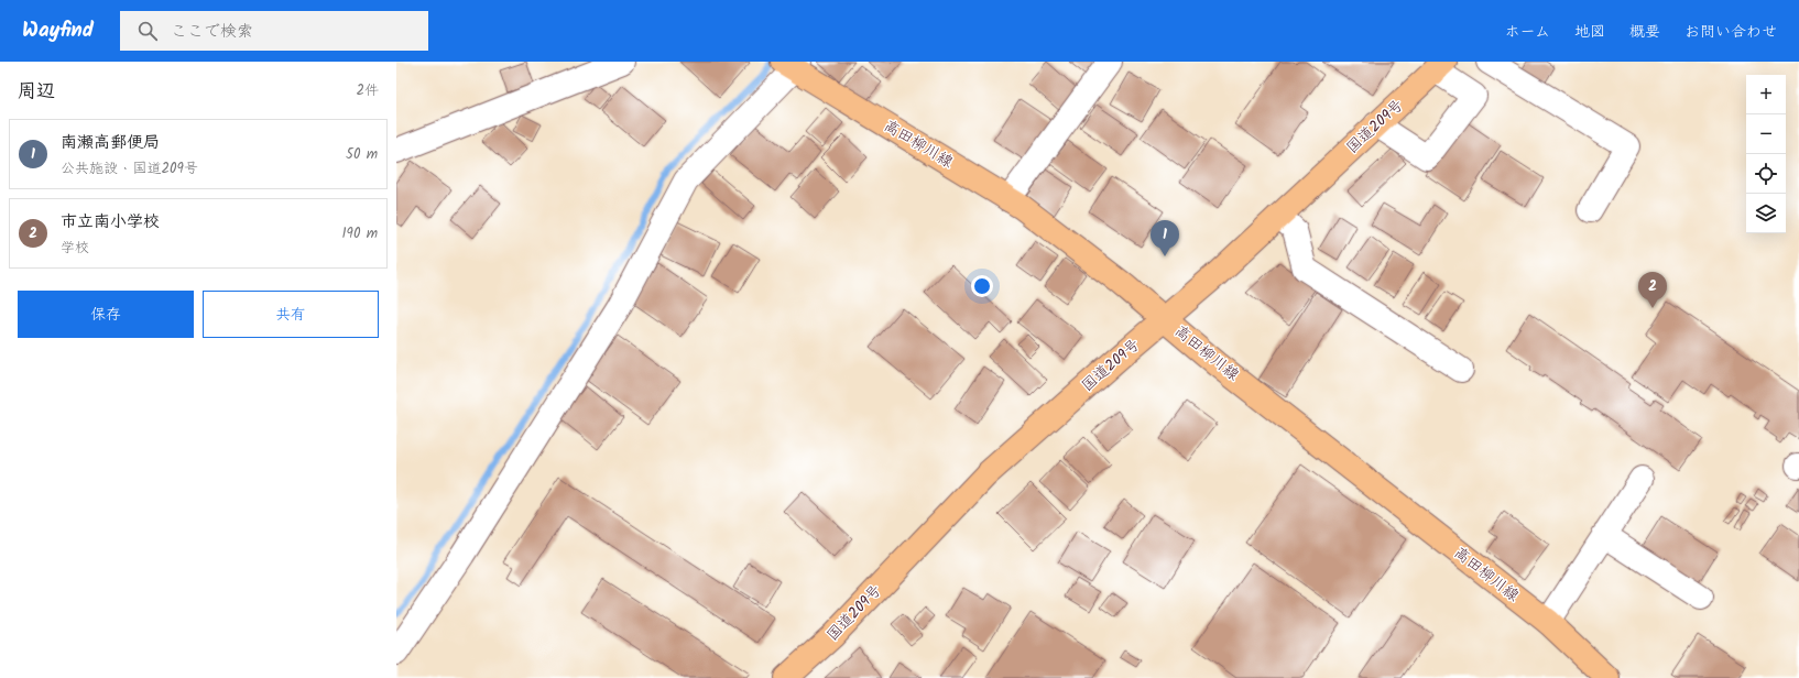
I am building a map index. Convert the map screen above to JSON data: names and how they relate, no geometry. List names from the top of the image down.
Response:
{
  "streets": {
    "main road": ["国道209号", "高田柳川線"]
  },
  "crossings": [
    ["国道209号", "高田柳川線"]
  ],
  "page": {
    "header": "Wayfind",
    "search": "ここで検索",
    "nav": [
      "ホーム",
      "地図",
      "概要",
      "お問い合わせ"
    ],
    "heading": ["周辺", "2件"],
    "map_buttons": ["+", "−"],
    "list": [
      {
        "mark": "1",
        "name": "南瀬高郵便局",
        "note": "公共施設 · 国道209号",
        "value": "50 m"
      },
      {
        "mark": "2",
        "name": "市立南小学校",
        "note": "学校",
        "value": "190 m"
      }
    ],
    "pins": ["1", "2"],
    "buttons": ["保存", "共有"]
  }
}
